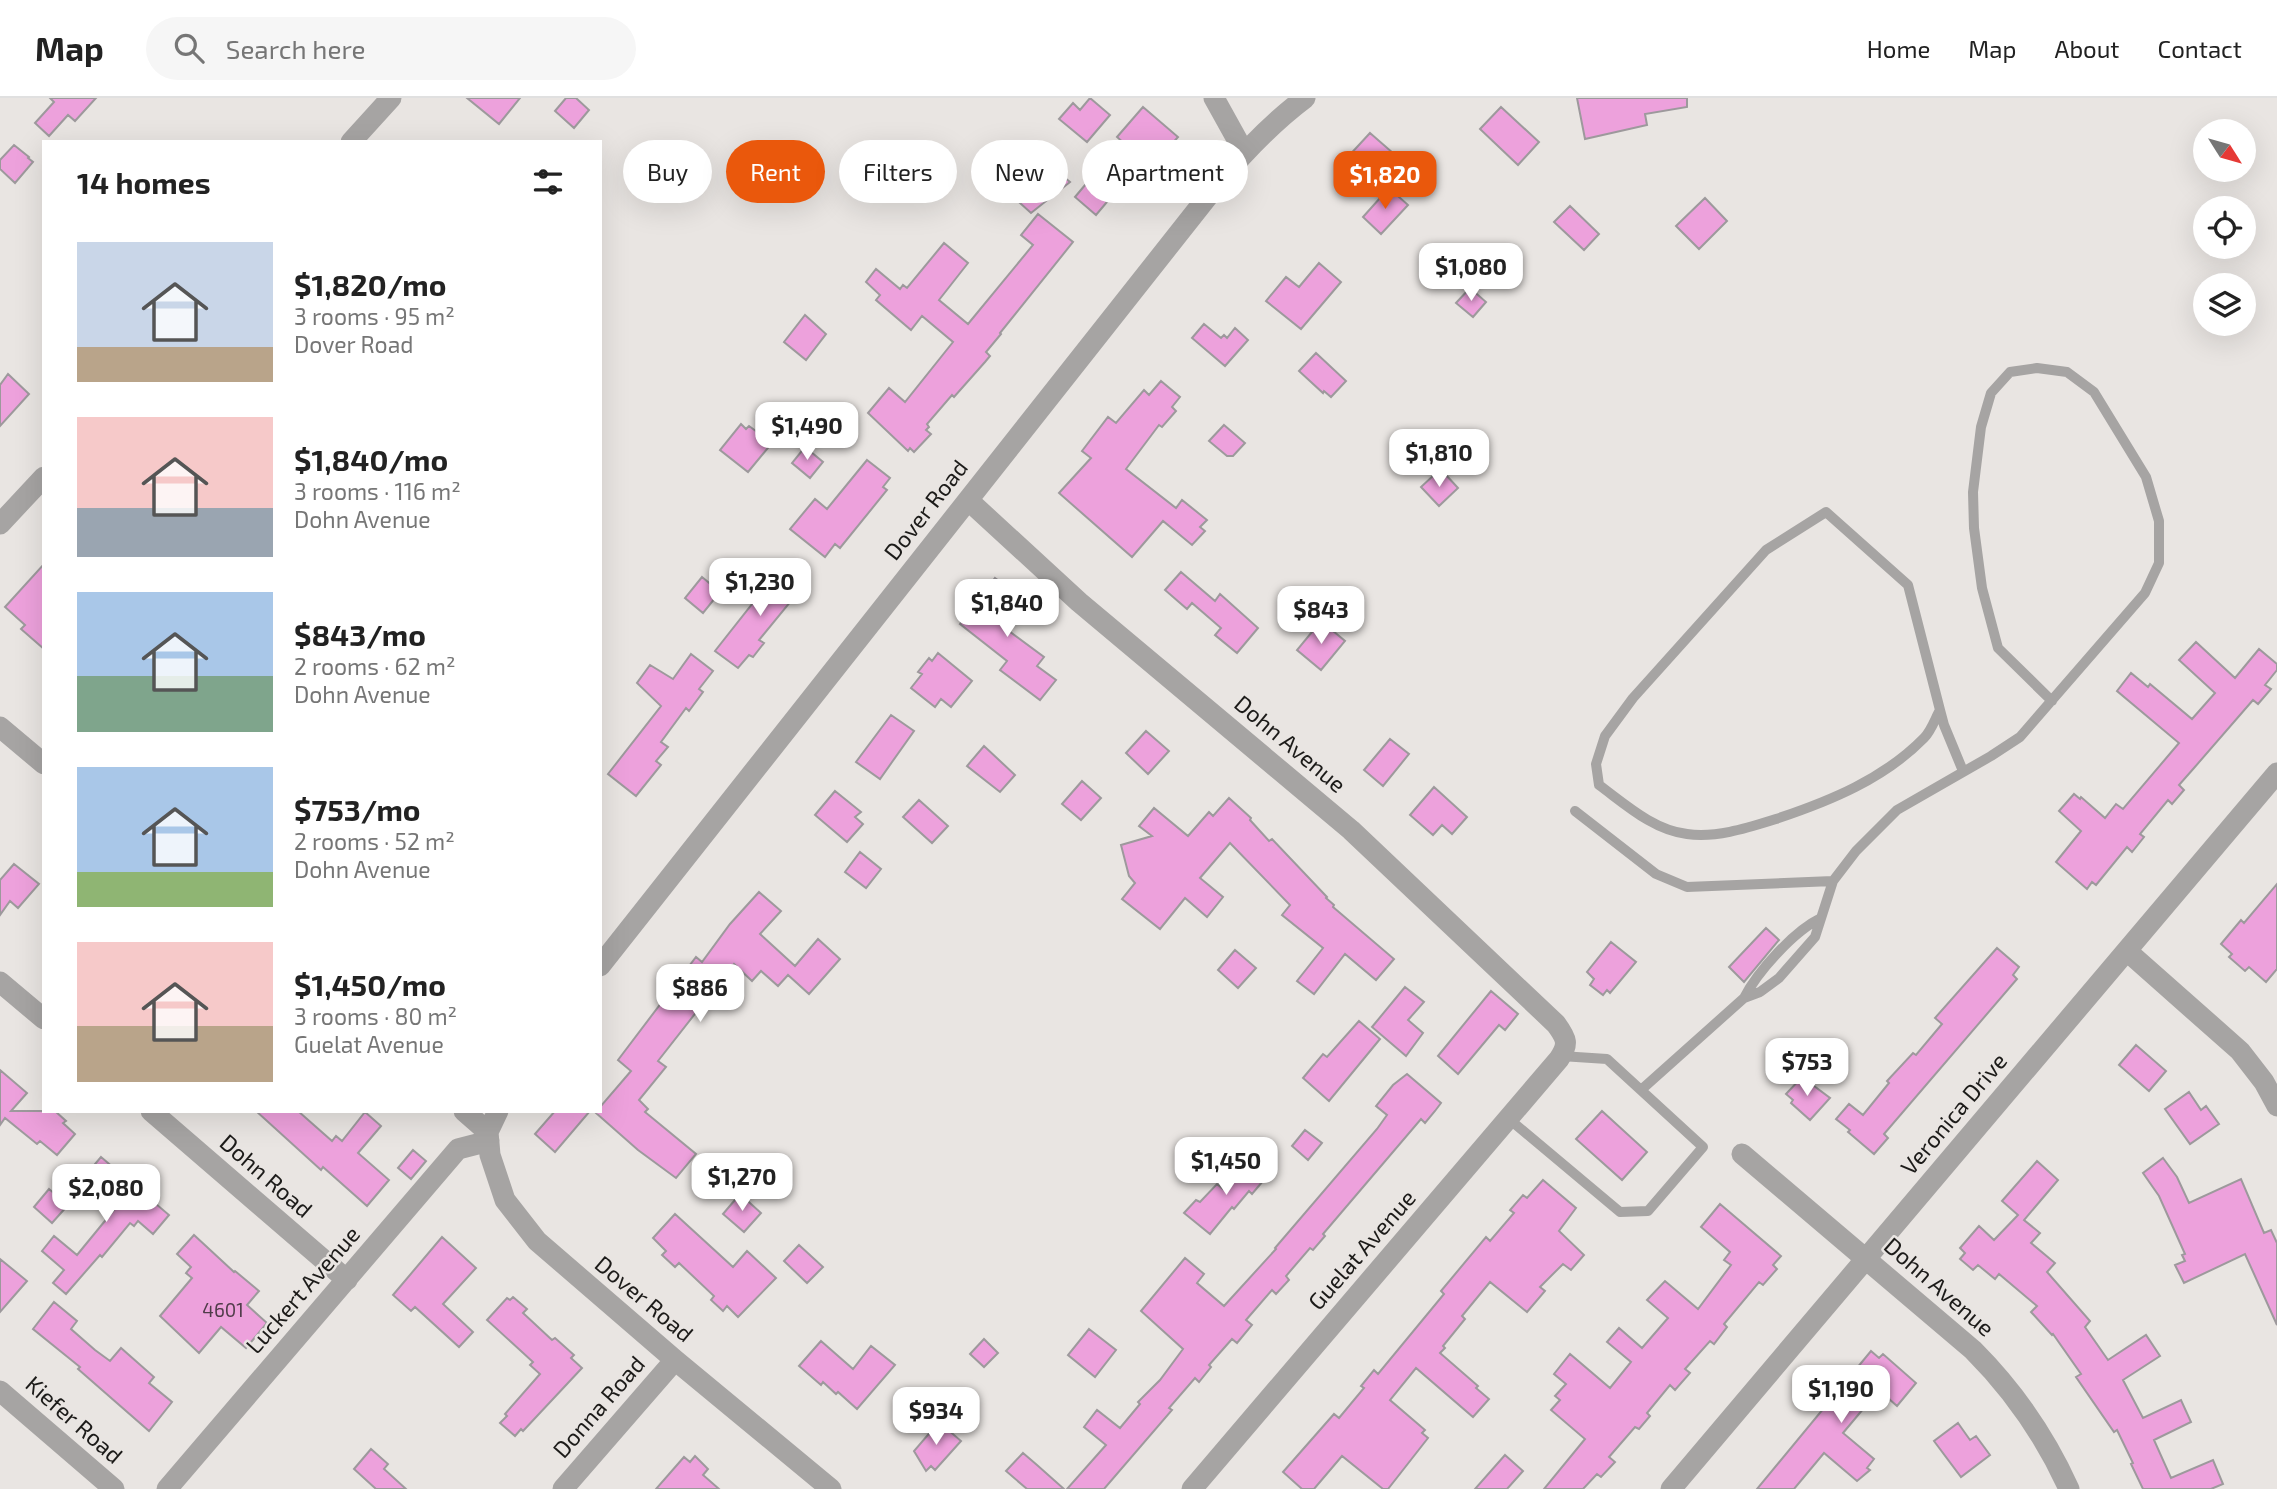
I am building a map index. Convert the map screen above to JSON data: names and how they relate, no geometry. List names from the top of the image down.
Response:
{
  "streets": {
    "street": [
      "Dover Road",
      "Dohn Avenue",
      "Veronica Drive",
      "Dohn Road",
      "Guelat Avenue",
      "Luckert Avenue",
      "Donna Road",
      "Kiefer Road"
    ]
  },
  "crossings": [
    ["Dover Road", "Dohn Avenue"],
    ["Dover Road", "Luckert Avenue"],
    ["Dover Road", "Donna Road"],
    ["Dohn Avenue", "Veronica Drive"],
    ["Dohn Avenue", "Guelat Avenue"],
    ["Dohn Road", "Luckert Avenue"]
  ],
  "house_numbers": ["4601"],
  "north": "bottom right",
  "page": {
    "header": "Map",
    "search": "Search here",
    "nav": [
      "Home",
      "Map",
      "About",
      "Contact"
    ],
    "chip": [
      "Buy",
      "Rent",
      "Filters",
      "New",
      "Apartment"
    ],
    "heading": "14 homes",
    "price": [
      "$1,820",
      "$1,080",
      "$1,490",
      "$1,810",
      "$1,230",
      "$1,840",
      "$843",
      "$886",
      "$753",
      "$1,450",
      "$1,270",
      "$2,080",
      "$1,190",
      "$934"
    ],
    "list": [
      {
        "name": "$1,820/mo",
        "note": "3 rooms · 95 m² · Dover Road"
      },
      {
        "name": "$1,840/mo",
        "note": "3 rooms · 116 m² · Dohn Avenue"
      },
      {
        "name": "$843/mo",
        "note": "2 rooms · 62 m² · Dohn Avenue"
      },
      {
        "name": "$753/mo",
        "note": "2 rooms · 52 m² · Dohn Avenue"
      },
      {
        "name": "$1,450/mo",
        "note": "3 rooms · 80 m² · Guelat Avenue"
      }
    ]
  }
}
